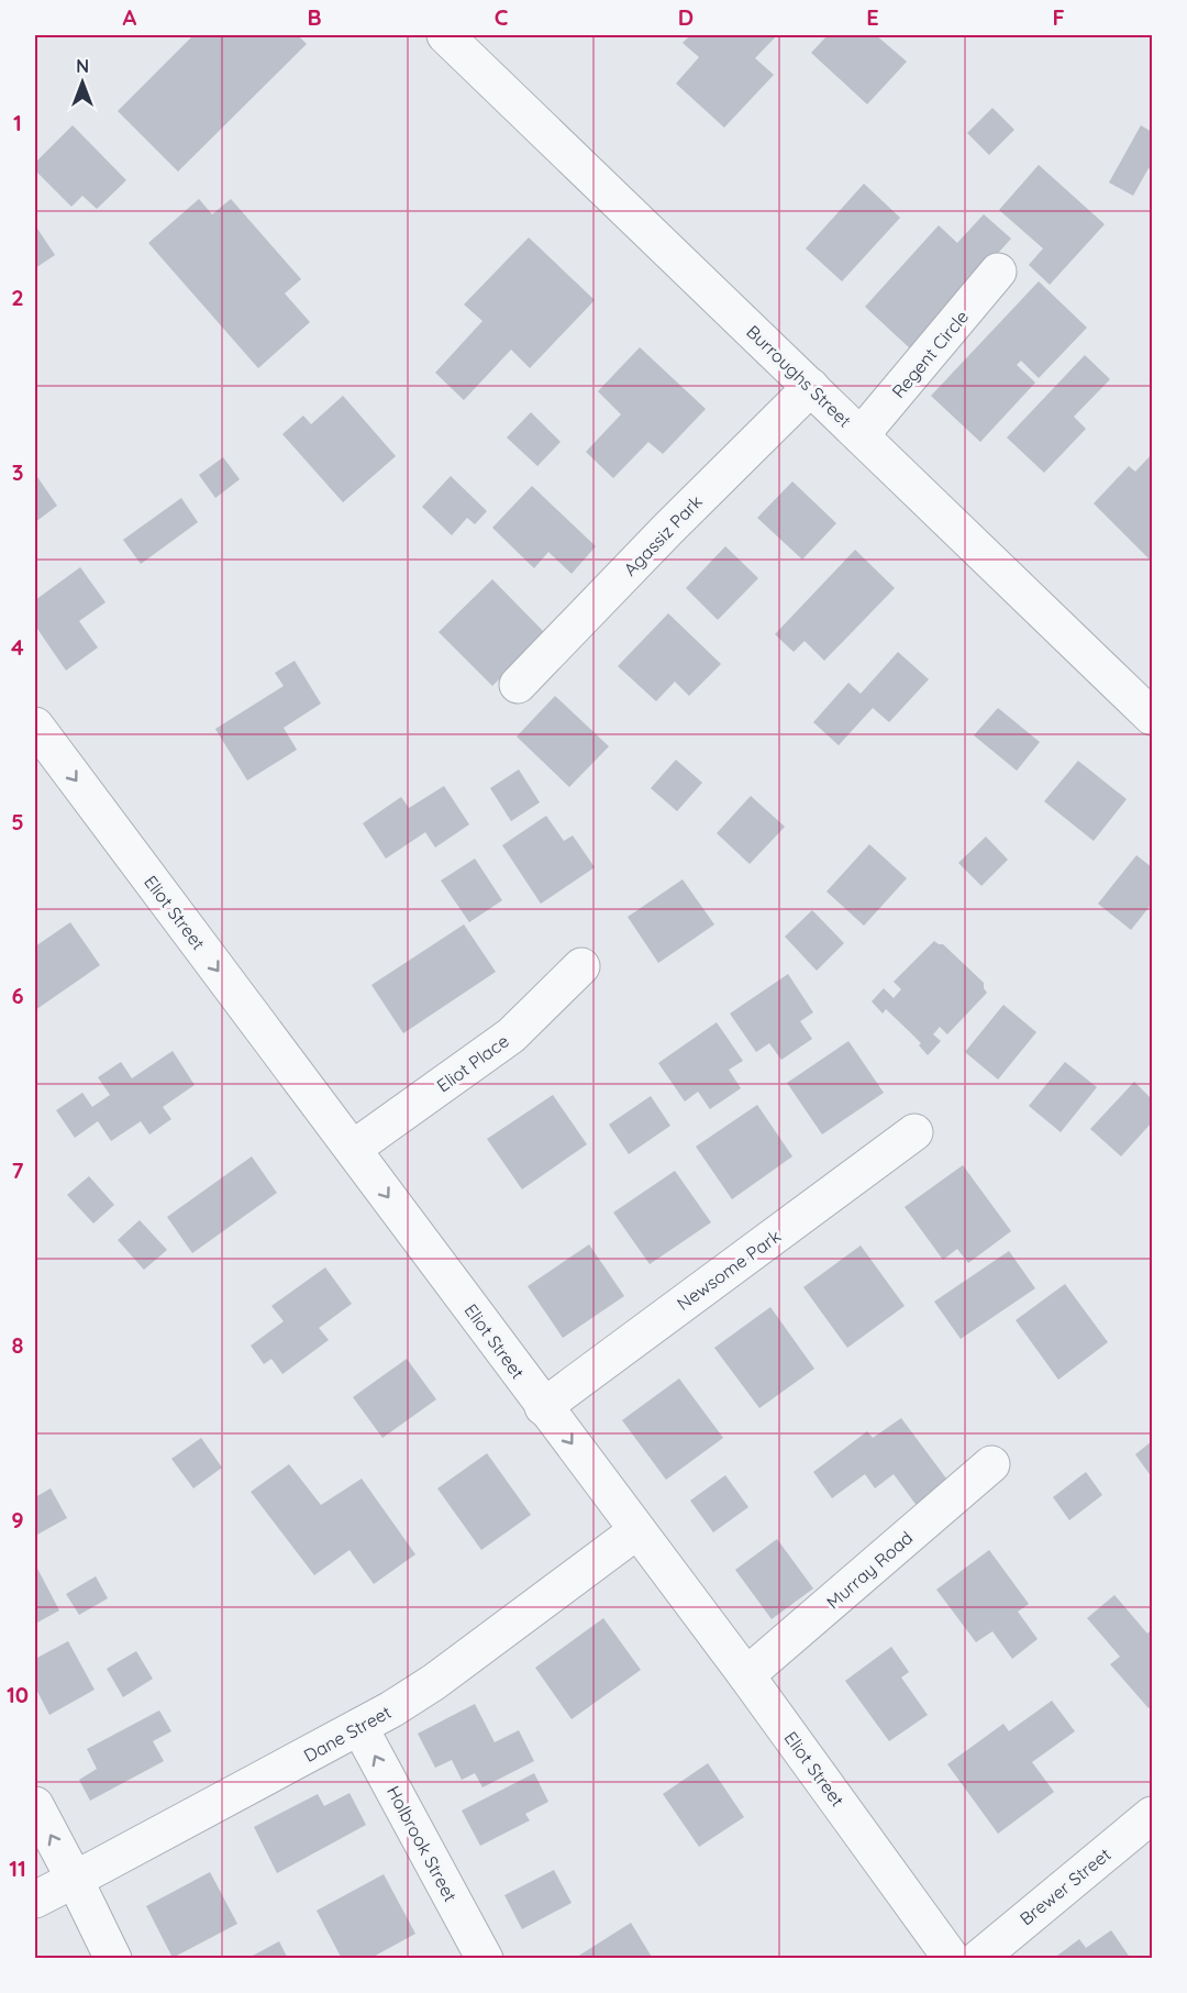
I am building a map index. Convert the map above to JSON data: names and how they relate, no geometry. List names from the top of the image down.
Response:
{
  "streets": {
    "street": [
      "Regent Circle",
      "Burroughs Street",
      "Agassiz Park",
      "Eliot Street",
      "Eliot Place",
      "Newsome Park",
      "Murray Road",
      "Dane Street",
      "Holbrook Street",
      "Brewer Street"
    ]
  },
  "crossings": [
    ["Regent Circle", "Burroughs Street"],
    ["Burroughs Street", "Agassiz Park"],
    ["Eliot Street", "Eliot Place"],
    ["Eliot Street", "Newsome Park"],
    ["Eliot Street", "Murray Road"],
    ["Eliot Street", "Dane Street"],
    ["Dane Street", "Holbrook Street"]
  ],
  "one_way": ["Eliot Street", "Holbrook Street"],
  "north": "top",
  "grid": {
    "columns": [
      "A",
      "B",
      "C",
      "D",
      "E",
      "F"
    ],
    "rows": [
      "1",
      "2",
      "3",
      "4",
      "5",
      "6",
      "7",
      "8",
      "9",
      "10",
      "11"
    ]
  }
}
